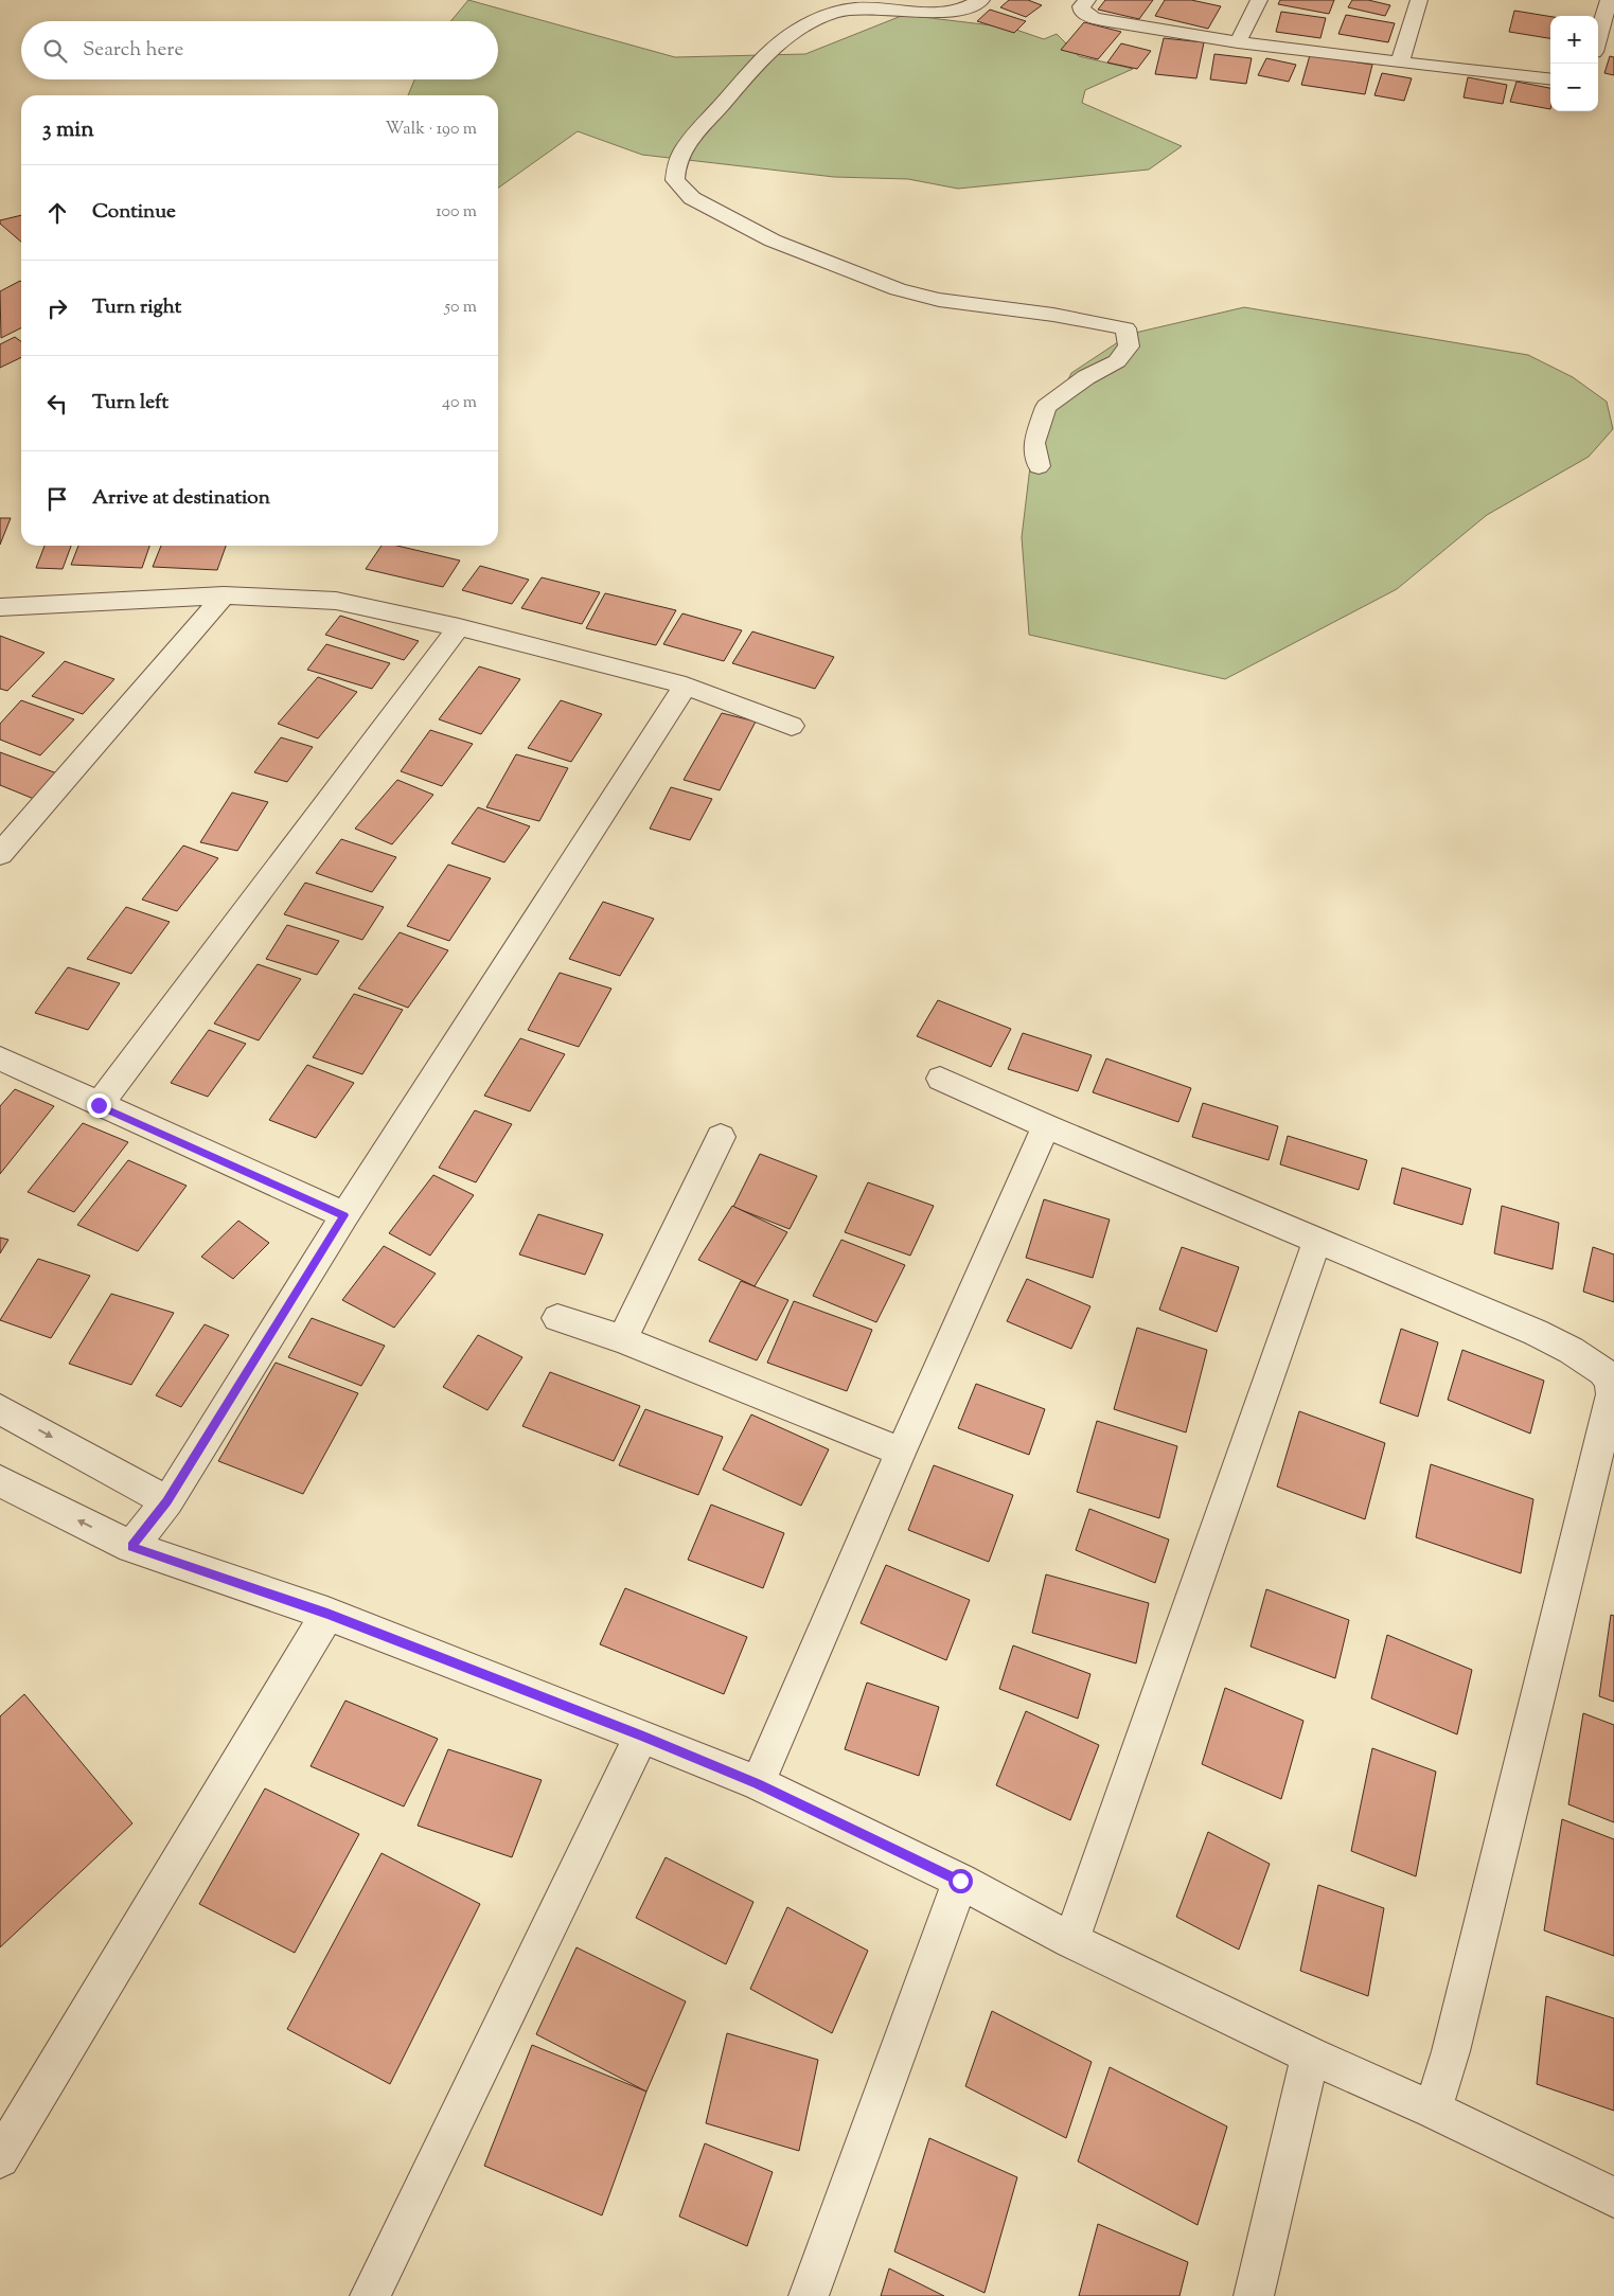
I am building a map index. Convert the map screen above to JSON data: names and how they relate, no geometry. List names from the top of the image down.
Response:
{
  "page": {
    "map_buttons": ["+", "−"],
    "search": "Search here",
    "heading": ["3 min", "Walk · 190 m"],
    "list": [
      ["Continue", "100 m"],
      ["Turn right", "50 m"],
      ["Turn left", "40 m"],
      "Arrive at destination"
    ]
  }
}
